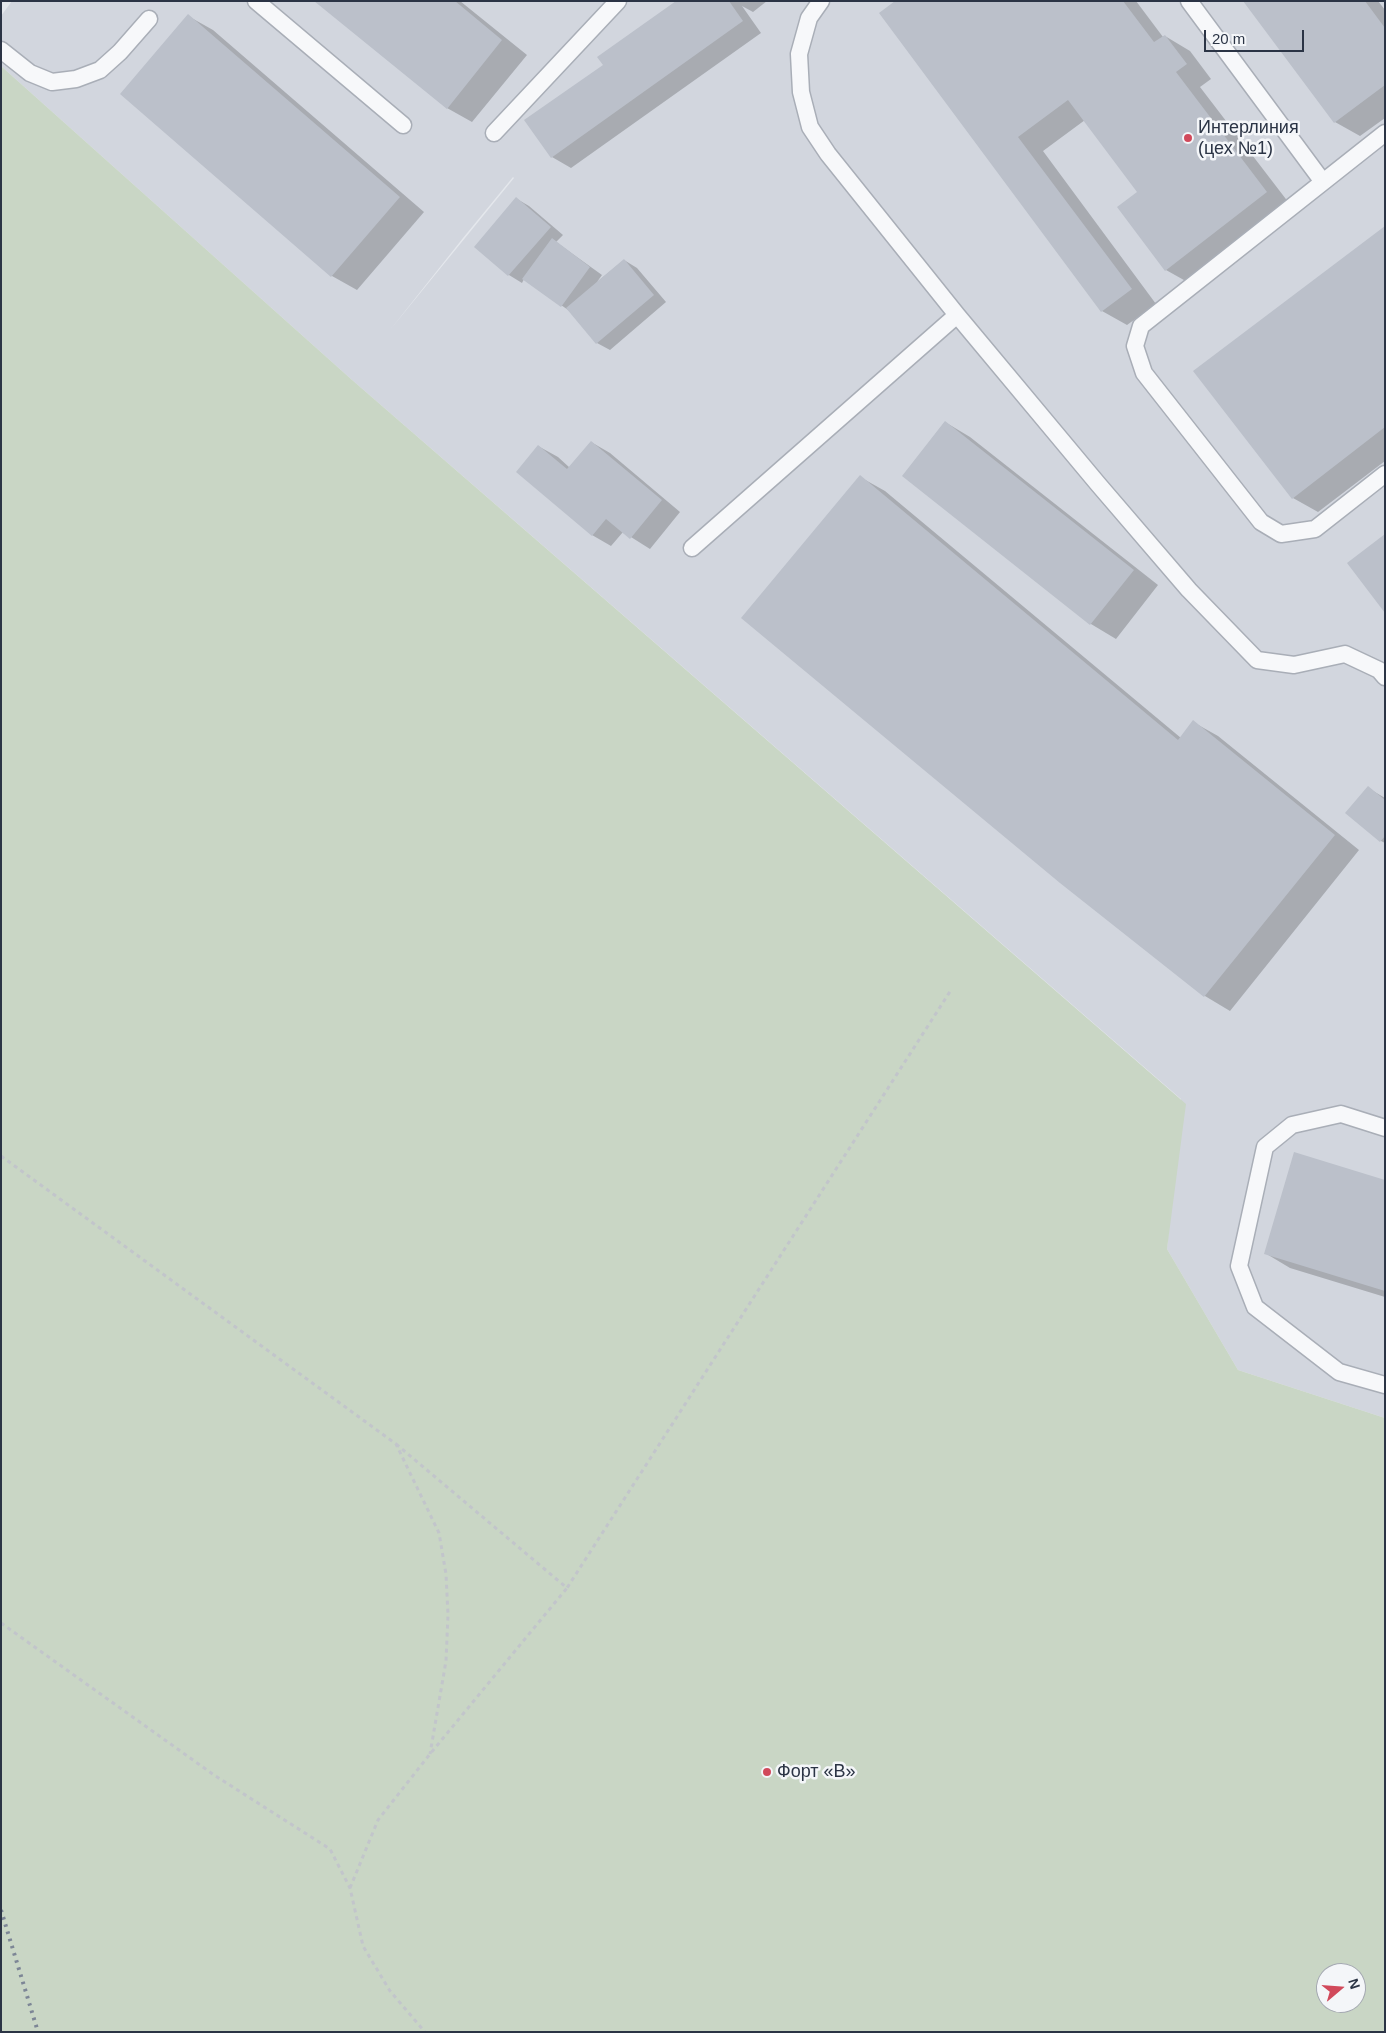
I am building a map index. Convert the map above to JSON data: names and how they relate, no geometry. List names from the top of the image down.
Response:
{
  "places": ["Интерлиния (цех №1)", "Форт «В»"],
  "scale_bar": "20 m",
  "north": "right"
}
